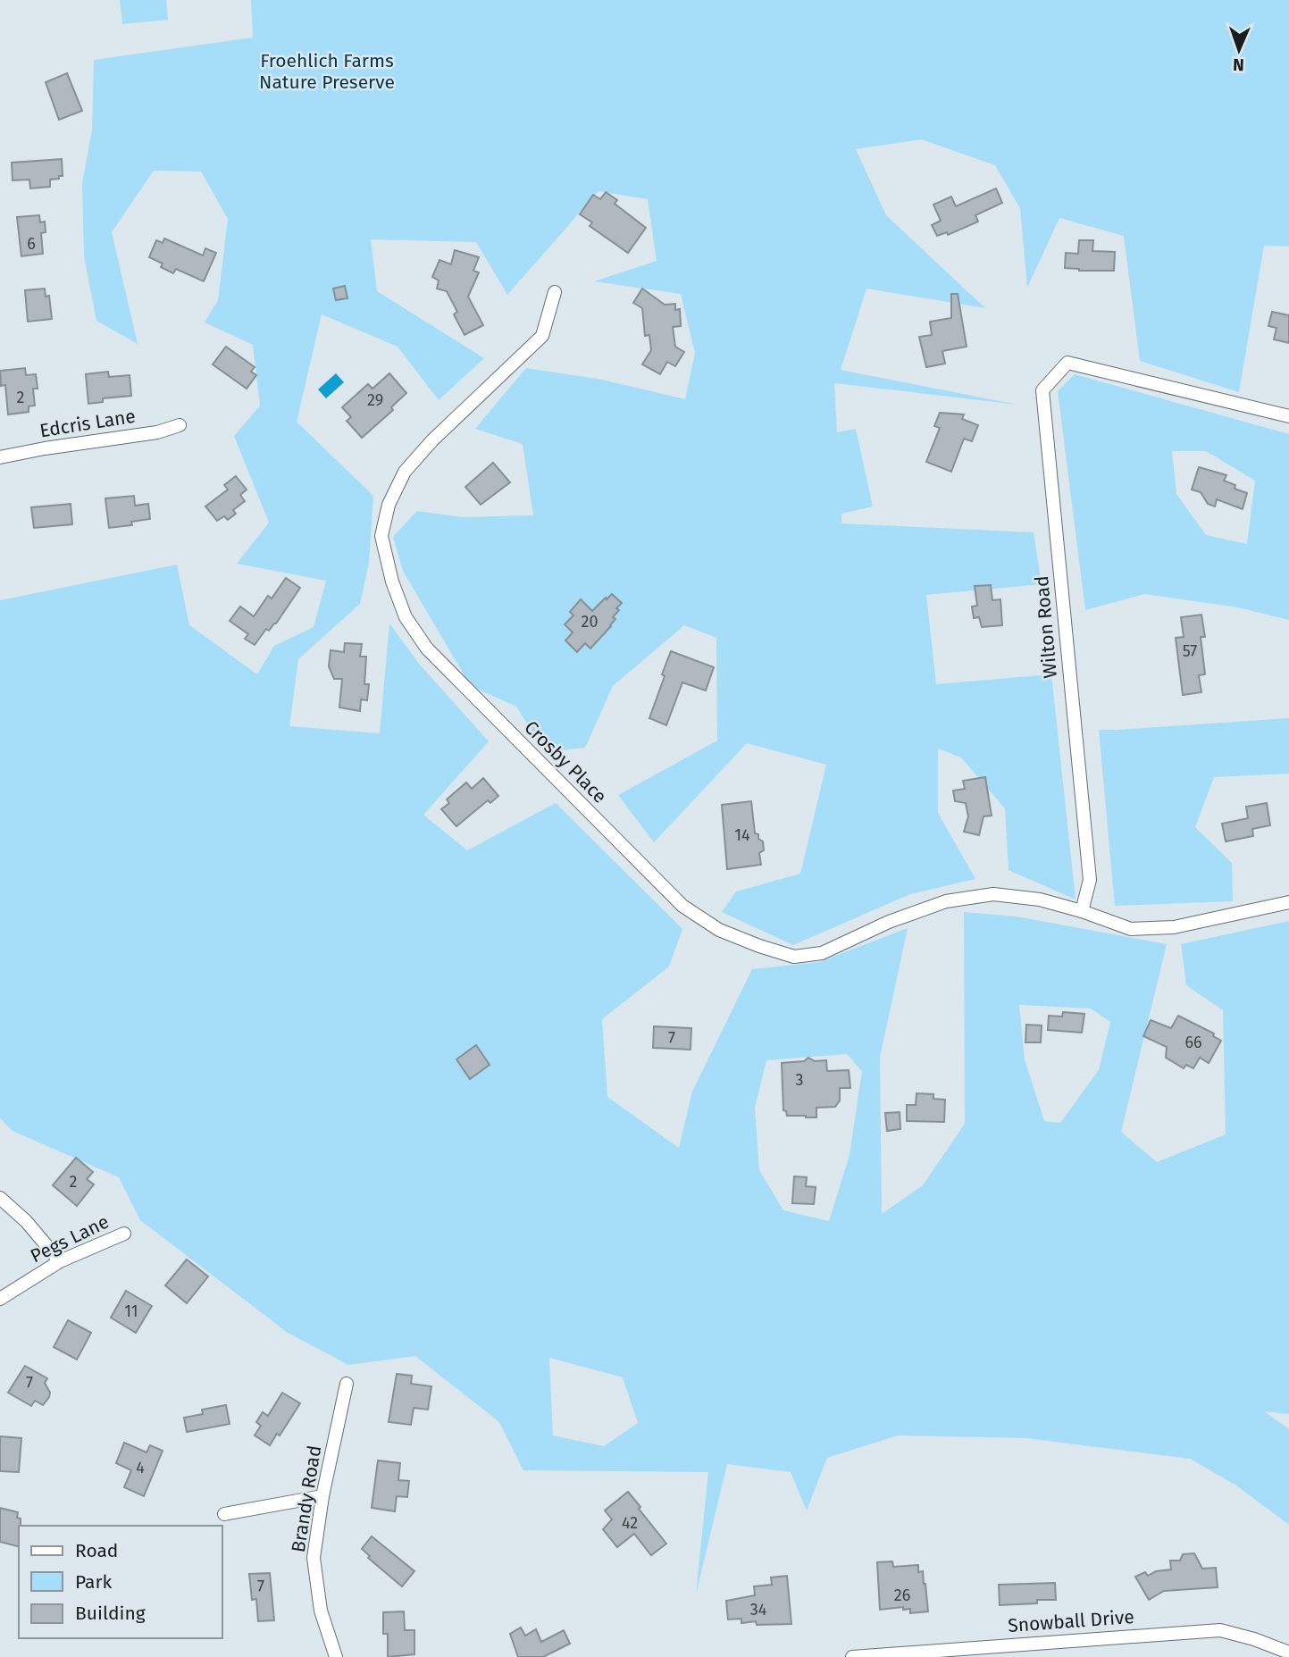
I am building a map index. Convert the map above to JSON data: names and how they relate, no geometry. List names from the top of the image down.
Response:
{
  "streets": {
    "street": [
      "Edcris Lane",
      "Wilton Road",
      "Crosby Place",
      "Pegs Lane",
      "Brandy Road",
      "Snowball Drive"
    ]
  },
  "crossings": [
    ["Wilton Road", "Crosby Place"]
  ],
  "parks": ["Froehlich Farms Nature Preserve"],
  "house_numbers": [
    "6",
    "2",
    "29",
    "20",
    "57",
    "14",
    "7",
    "66",
    "3",
    "2",
    "11",
    "7",
    "4",
    "42",
    "7",
    "26",
    "34"
  ],
  "legend": ["Road", "Park", "Building"],
  "north": "bottom"
}
